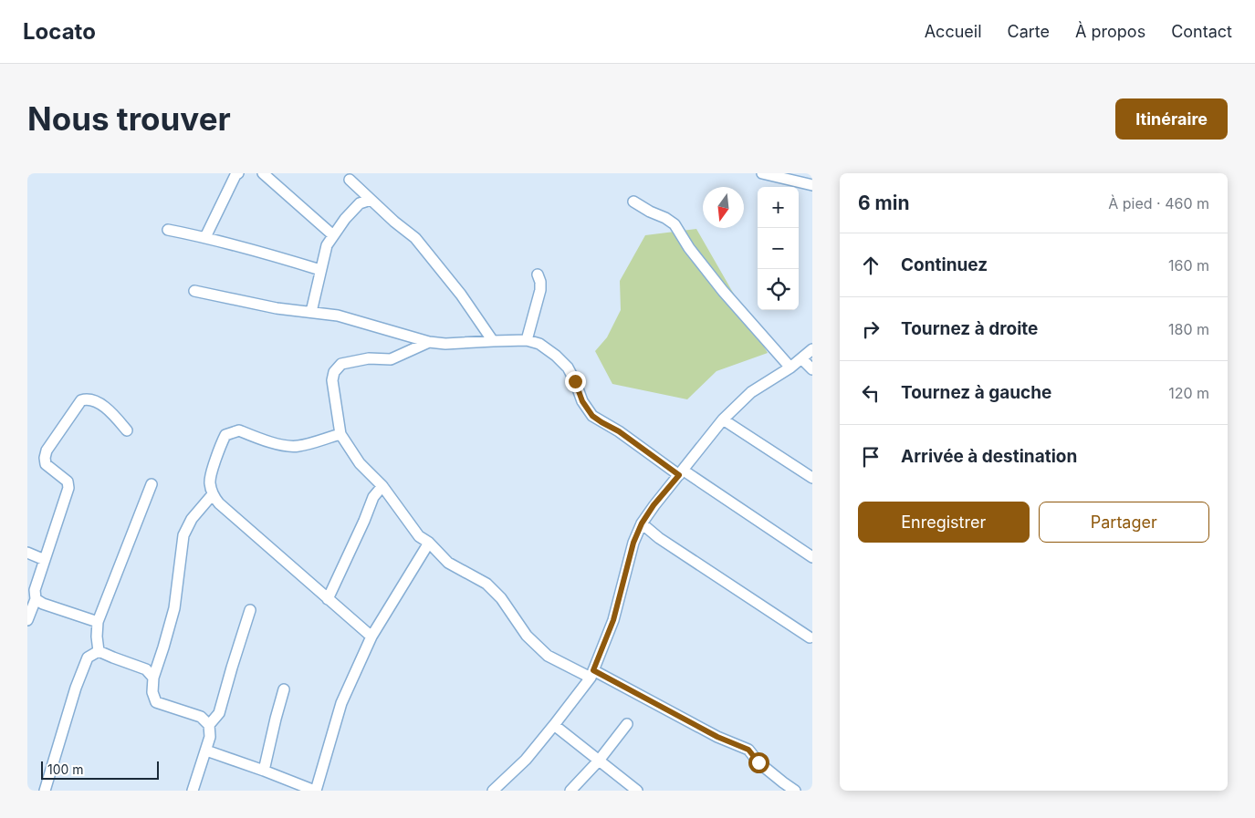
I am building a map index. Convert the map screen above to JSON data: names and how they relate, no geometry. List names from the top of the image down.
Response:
{
  "scale_bar": "100 m",
  "north": "bottom",
  "page": {
    "header": "Locato",
    "nav": [
      "Accueil",
      "Carte",
      "À propos",
      "Contact"
    ],
    "buttons": [
      "Itinéraire",
      ["Enregistrer", "Partager"]
    ],
    "title": "Nous trouver",
    "heading": ["6 min", "À pied · 460 m"],
    "map_buttons": ["+", "−"],
    "list": [
      ["Continuez", "160 m"],
      ["Tournez à droite", "180 m"],
      ["Tournez à gauche", "120 m"],
      "Arrivée à destination"
    ],
    "scale": "100 m"
  }
}
